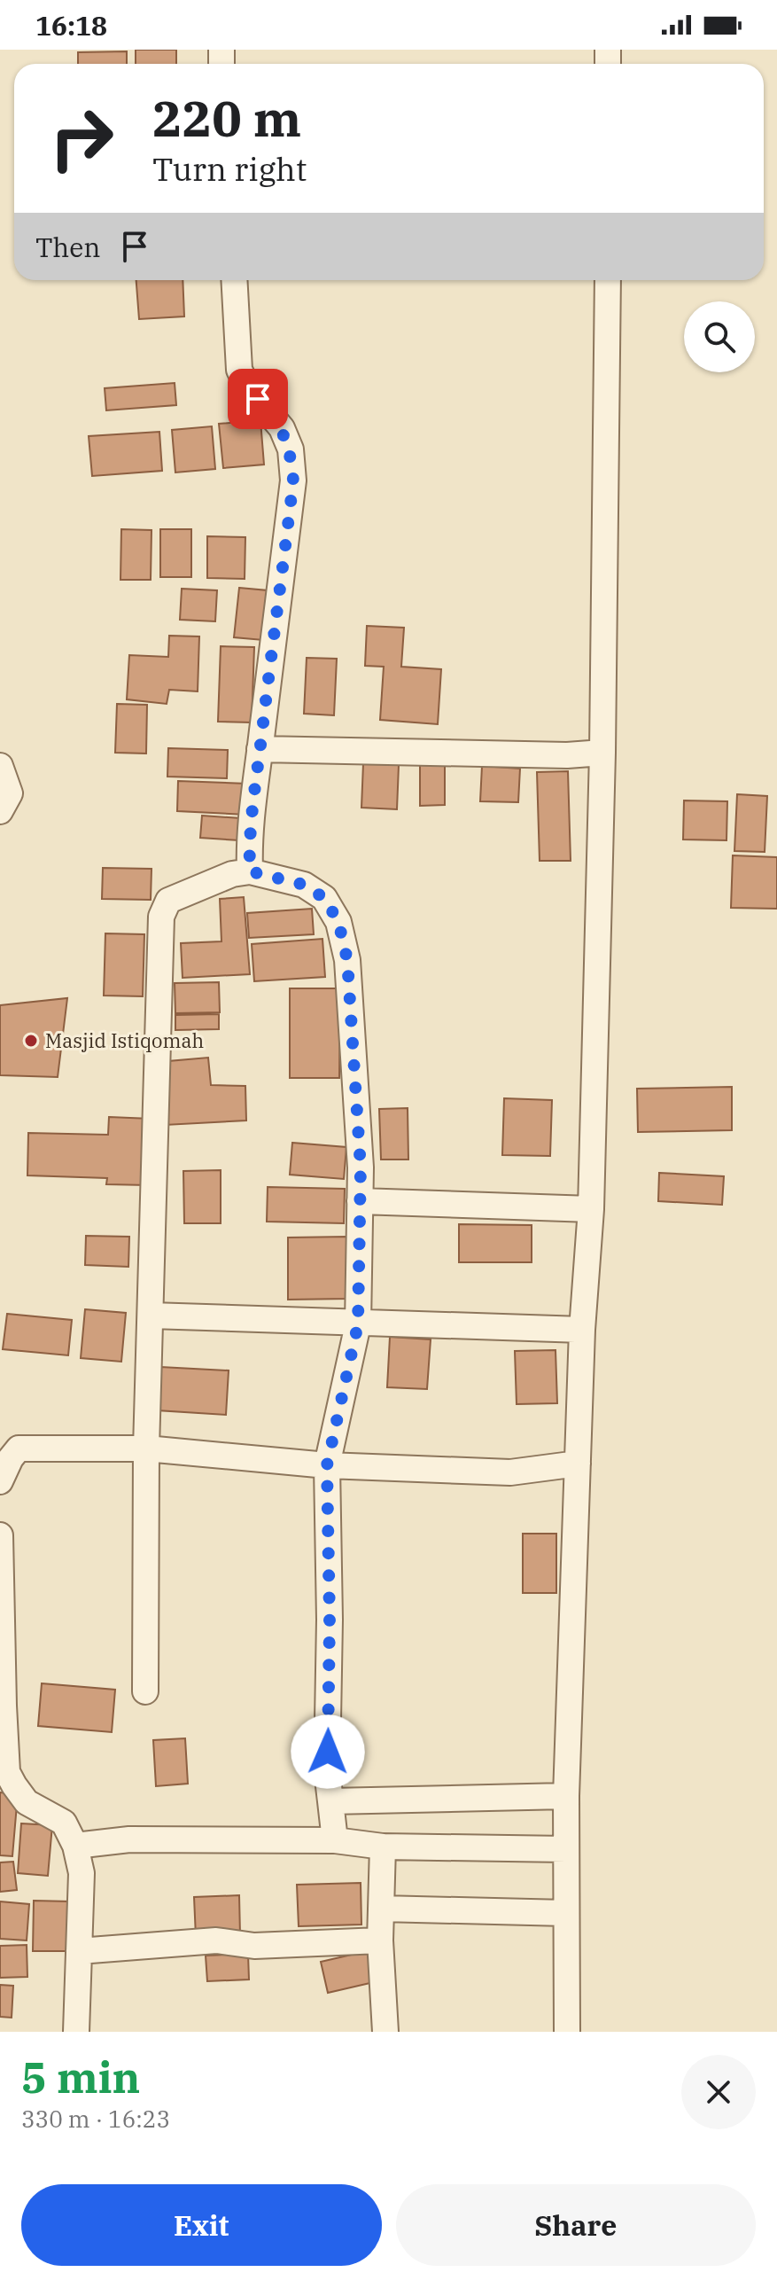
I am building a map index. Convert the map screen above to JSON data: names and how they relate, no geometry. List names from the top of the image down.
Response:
{
  "places": ["Masjid Istiqomah"],
  "page": {
    "status": "16:18",
    "turn": ["220 m", "Turn right"],
    "then": "Then",
    "heading": ["5 min", "330 m · 16:23"],
    "buttons": ["Exit", "Share"]
  }
}
